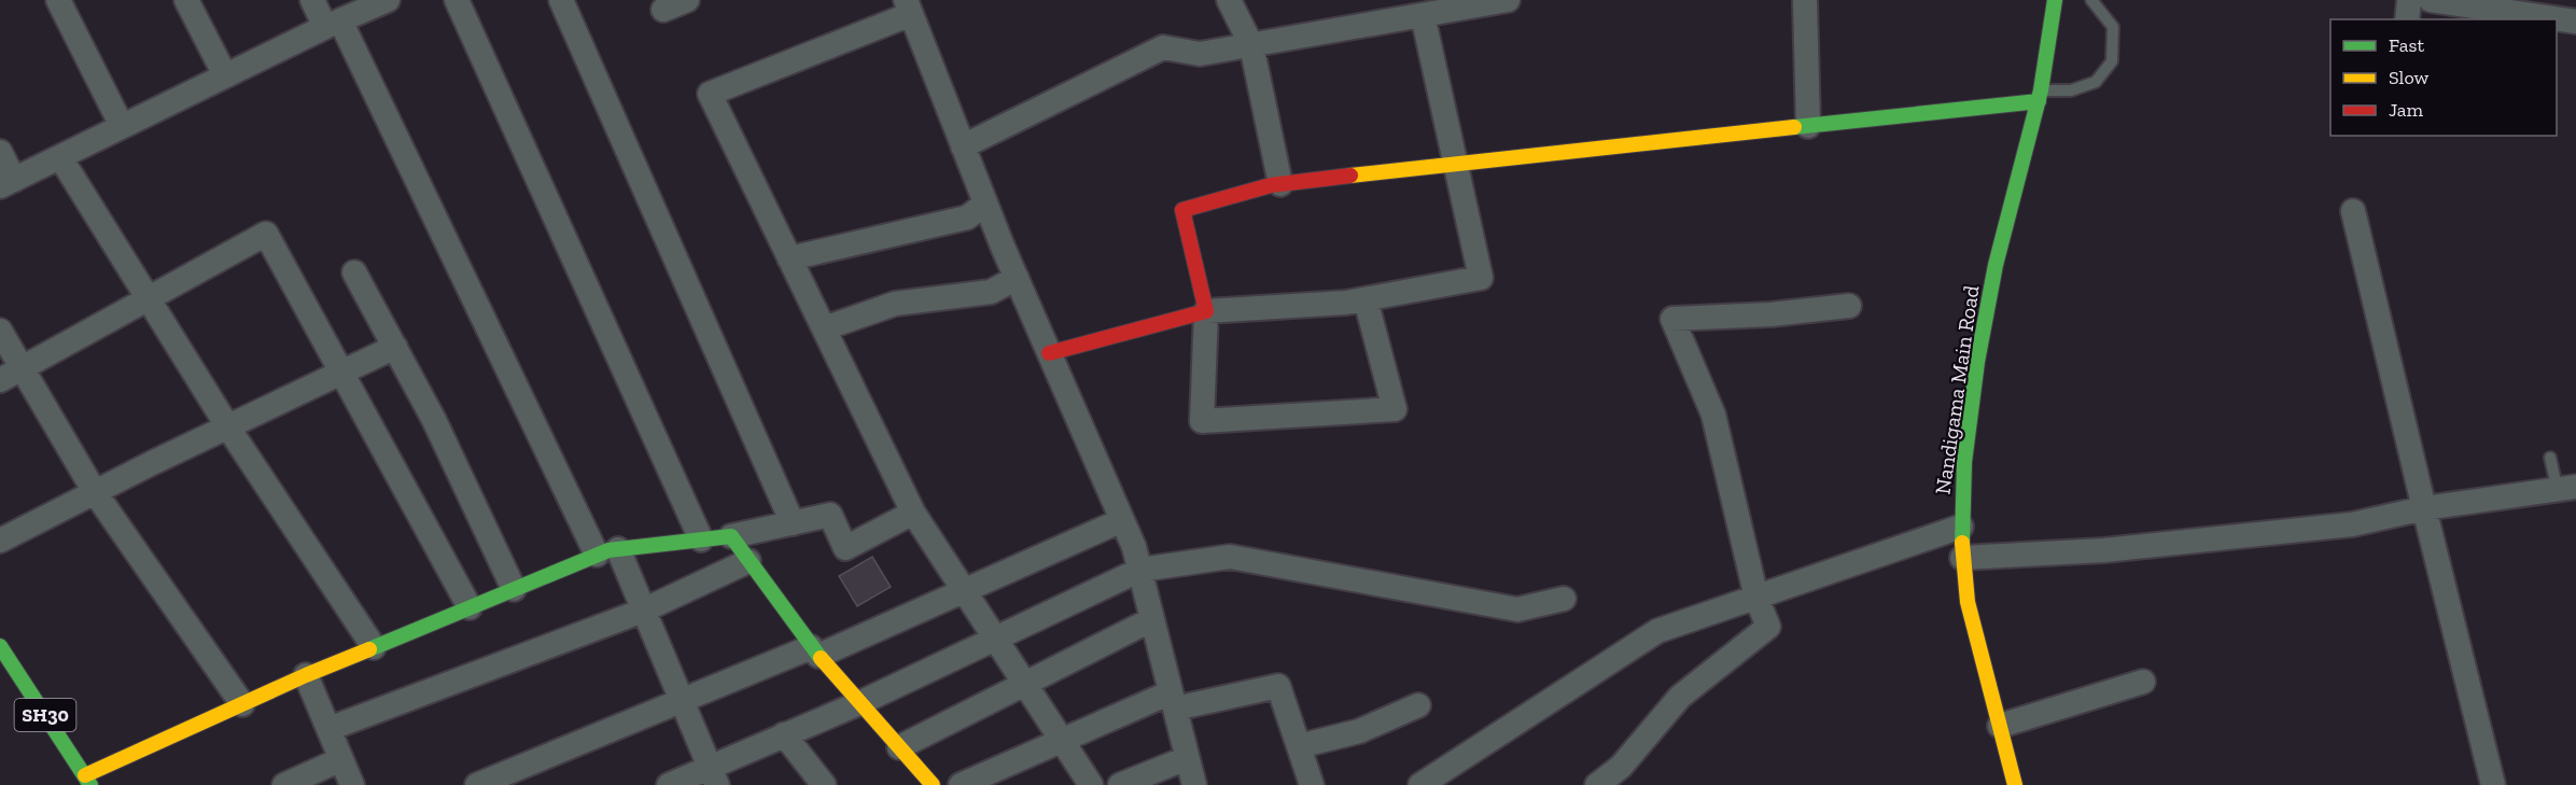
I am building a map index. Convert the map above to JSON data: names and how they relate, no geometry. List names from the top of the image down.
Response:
{
  "streets": {
    "street": ["Nandigama Main Road", "SH30"]
  },
  "legend": ["Fast", "Slow", "Jam"]
}
